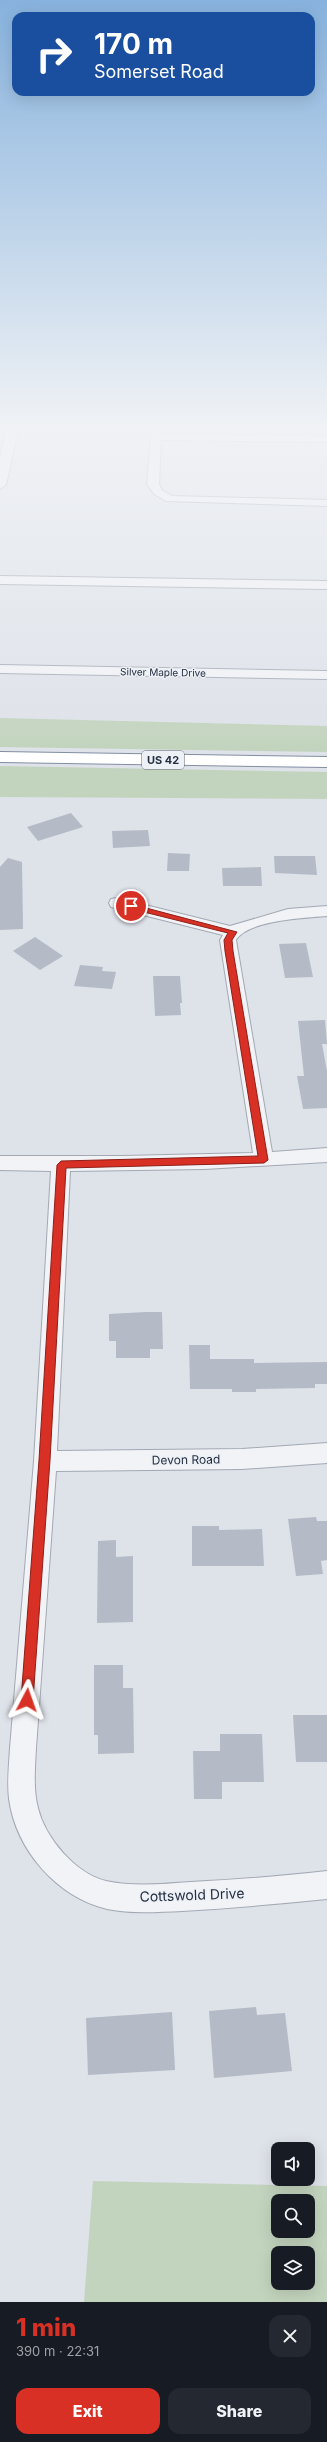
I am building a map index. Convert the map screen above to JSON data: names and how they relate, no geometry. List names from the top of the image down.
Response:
{
  "streets": {
    "highway": ["US 42"],
    "street": ["Silver Maple Drive", "Devon Road", "Cottswold Drive"]
  },
  "crossings": [
    ["Devon Road", "Cottswold Drive"]
  ],
  "page": {
    "turn": ["170 m", "Somerset Road"],
    "heading": ["1 min", "390 m · 22:31"],
    "buttons": ["Exit", "Share"]
  }
}
